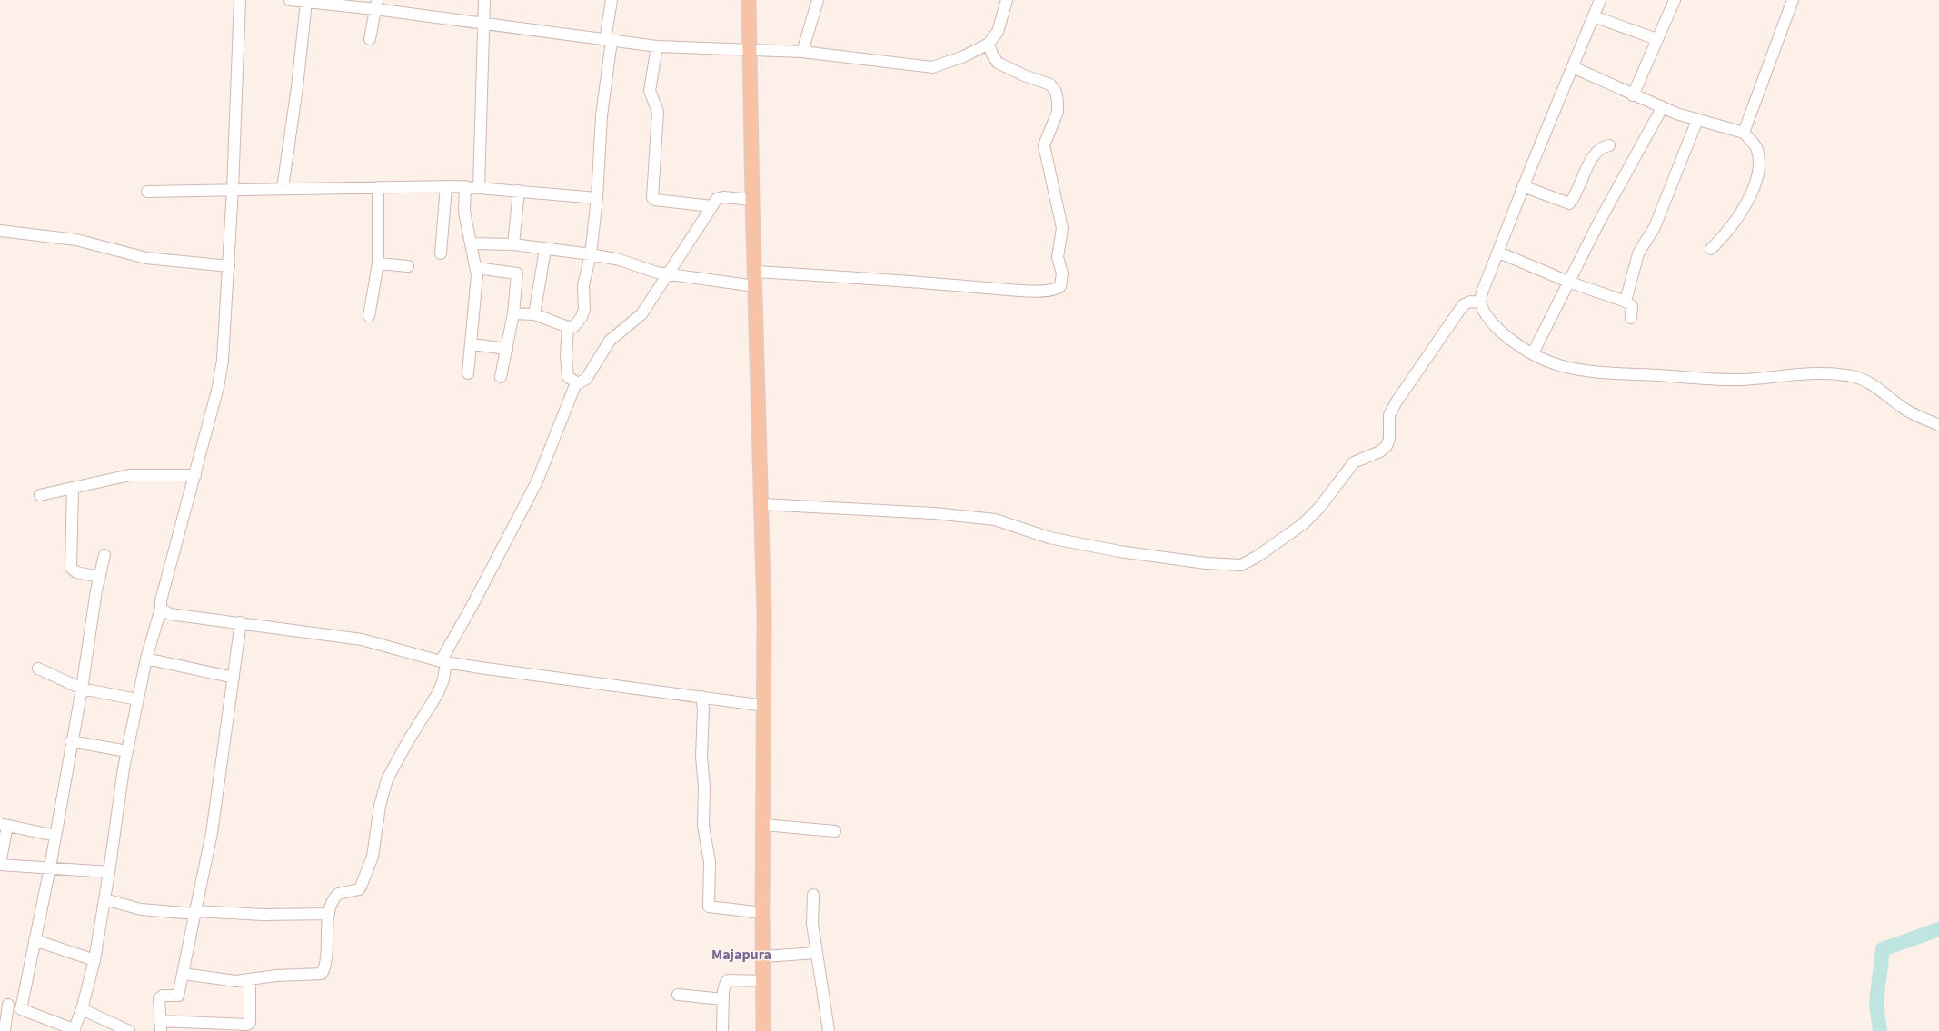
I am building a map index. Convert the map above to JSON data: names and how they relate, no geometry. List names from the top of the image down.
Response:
{
  "districts": ["Majapura"]
}
